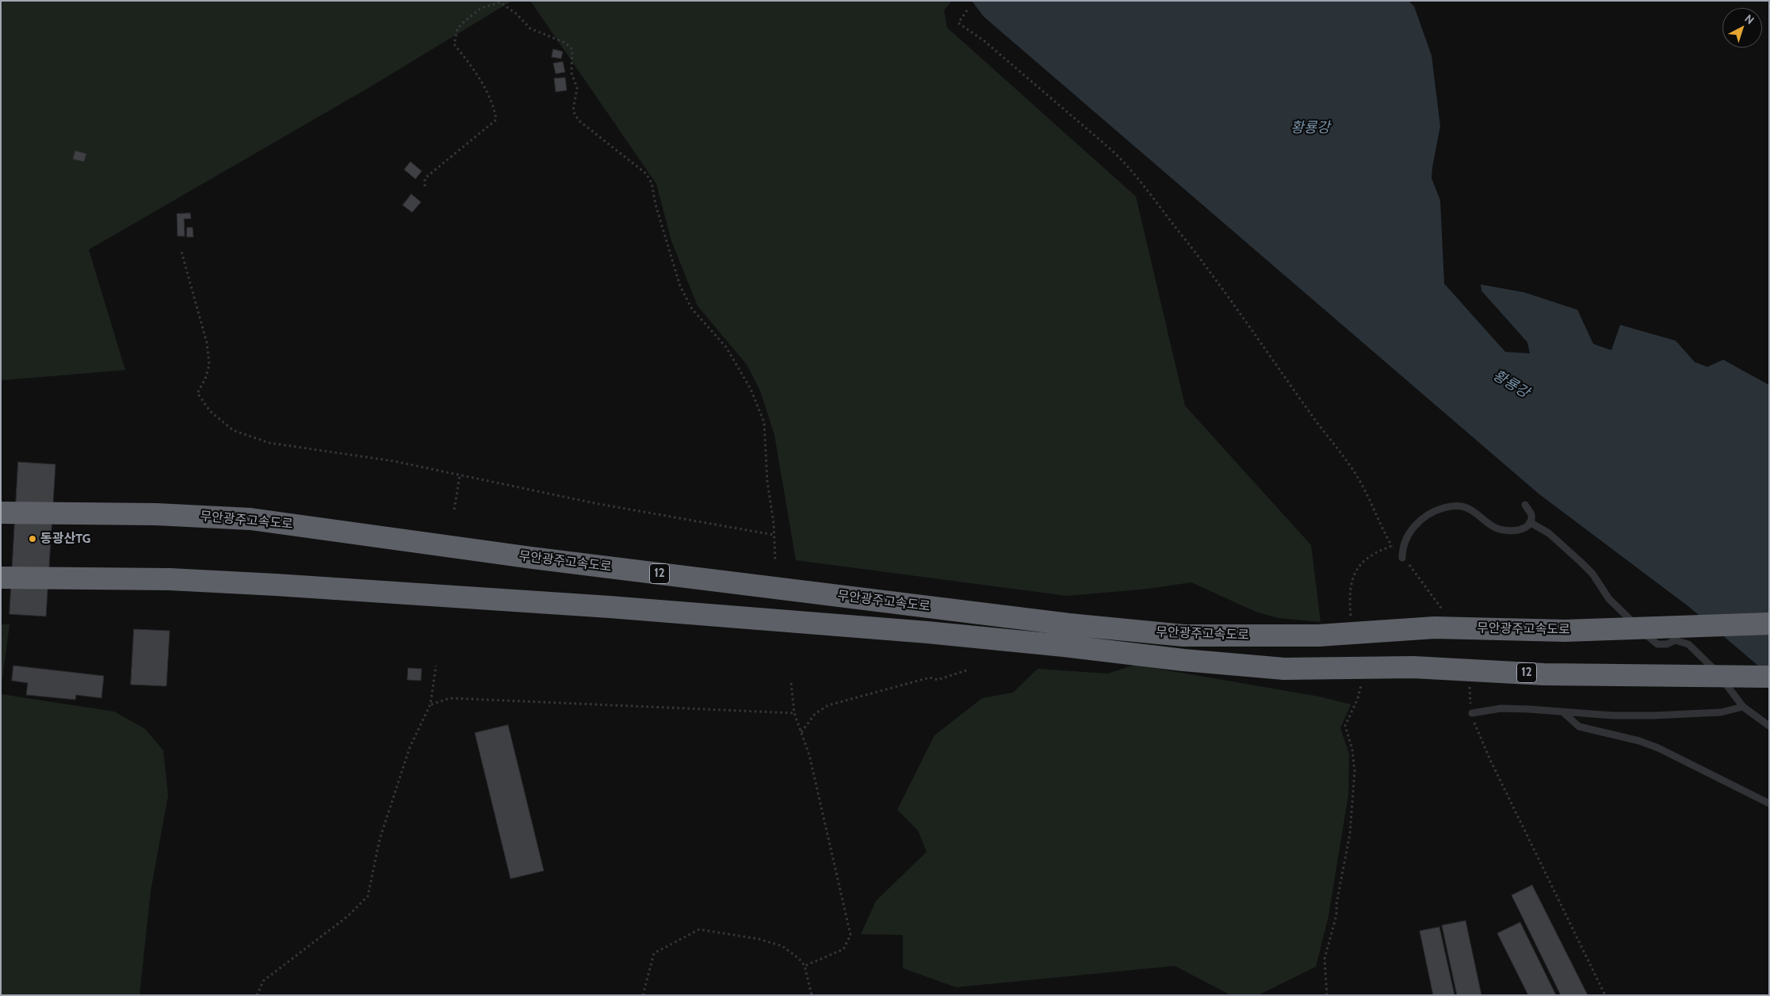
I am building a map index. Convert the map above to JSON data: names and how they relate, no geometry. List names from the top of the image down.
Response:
{
  "streets": {
    "highway": ["무안광주고속도로", "12"]
  },
  "water": ["황룡강"],
  "places": ["동광산TG"],
  "north": "top right"
}
